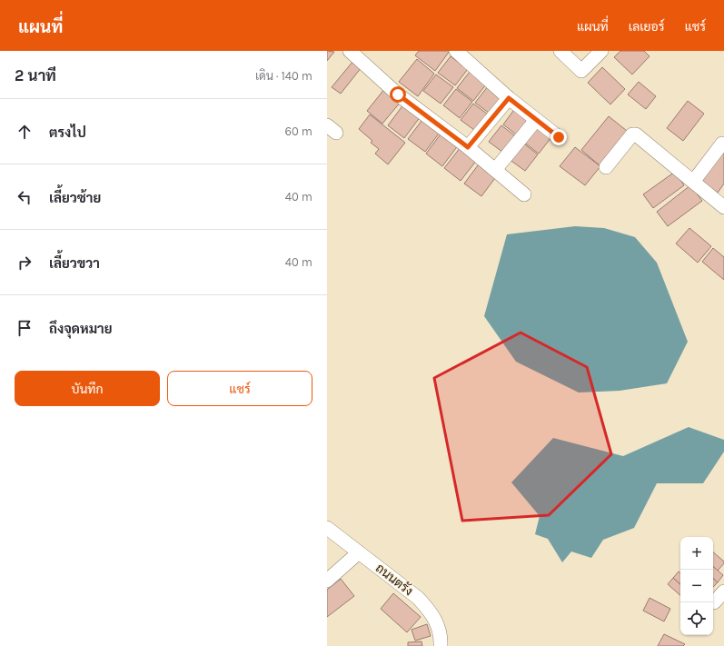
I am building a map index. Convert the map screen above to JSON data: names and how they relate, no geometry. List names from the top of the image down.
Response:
{
  "streets": {
    "street": ["ถนนตรัง"]
  },
  "page": {
    "header": "แผนที่",
    "nav": ["แผนที่", "เลเยอร์", "แชร์"],
    "heading": ["2 นาที", "เดิน · 140 m"],
    "list": [
      ["ตรงไป", "60 m"],
      ["เลี้ยวซ้าย", "40 m"],
      ["เลี้ยวขวา", "40 m"],
      "ถึงจุดหมาย"
    ],
    "buttons": ["บันทึก", "แชร์"],
    "map_buttons": ["+", "−"]
  }
}
